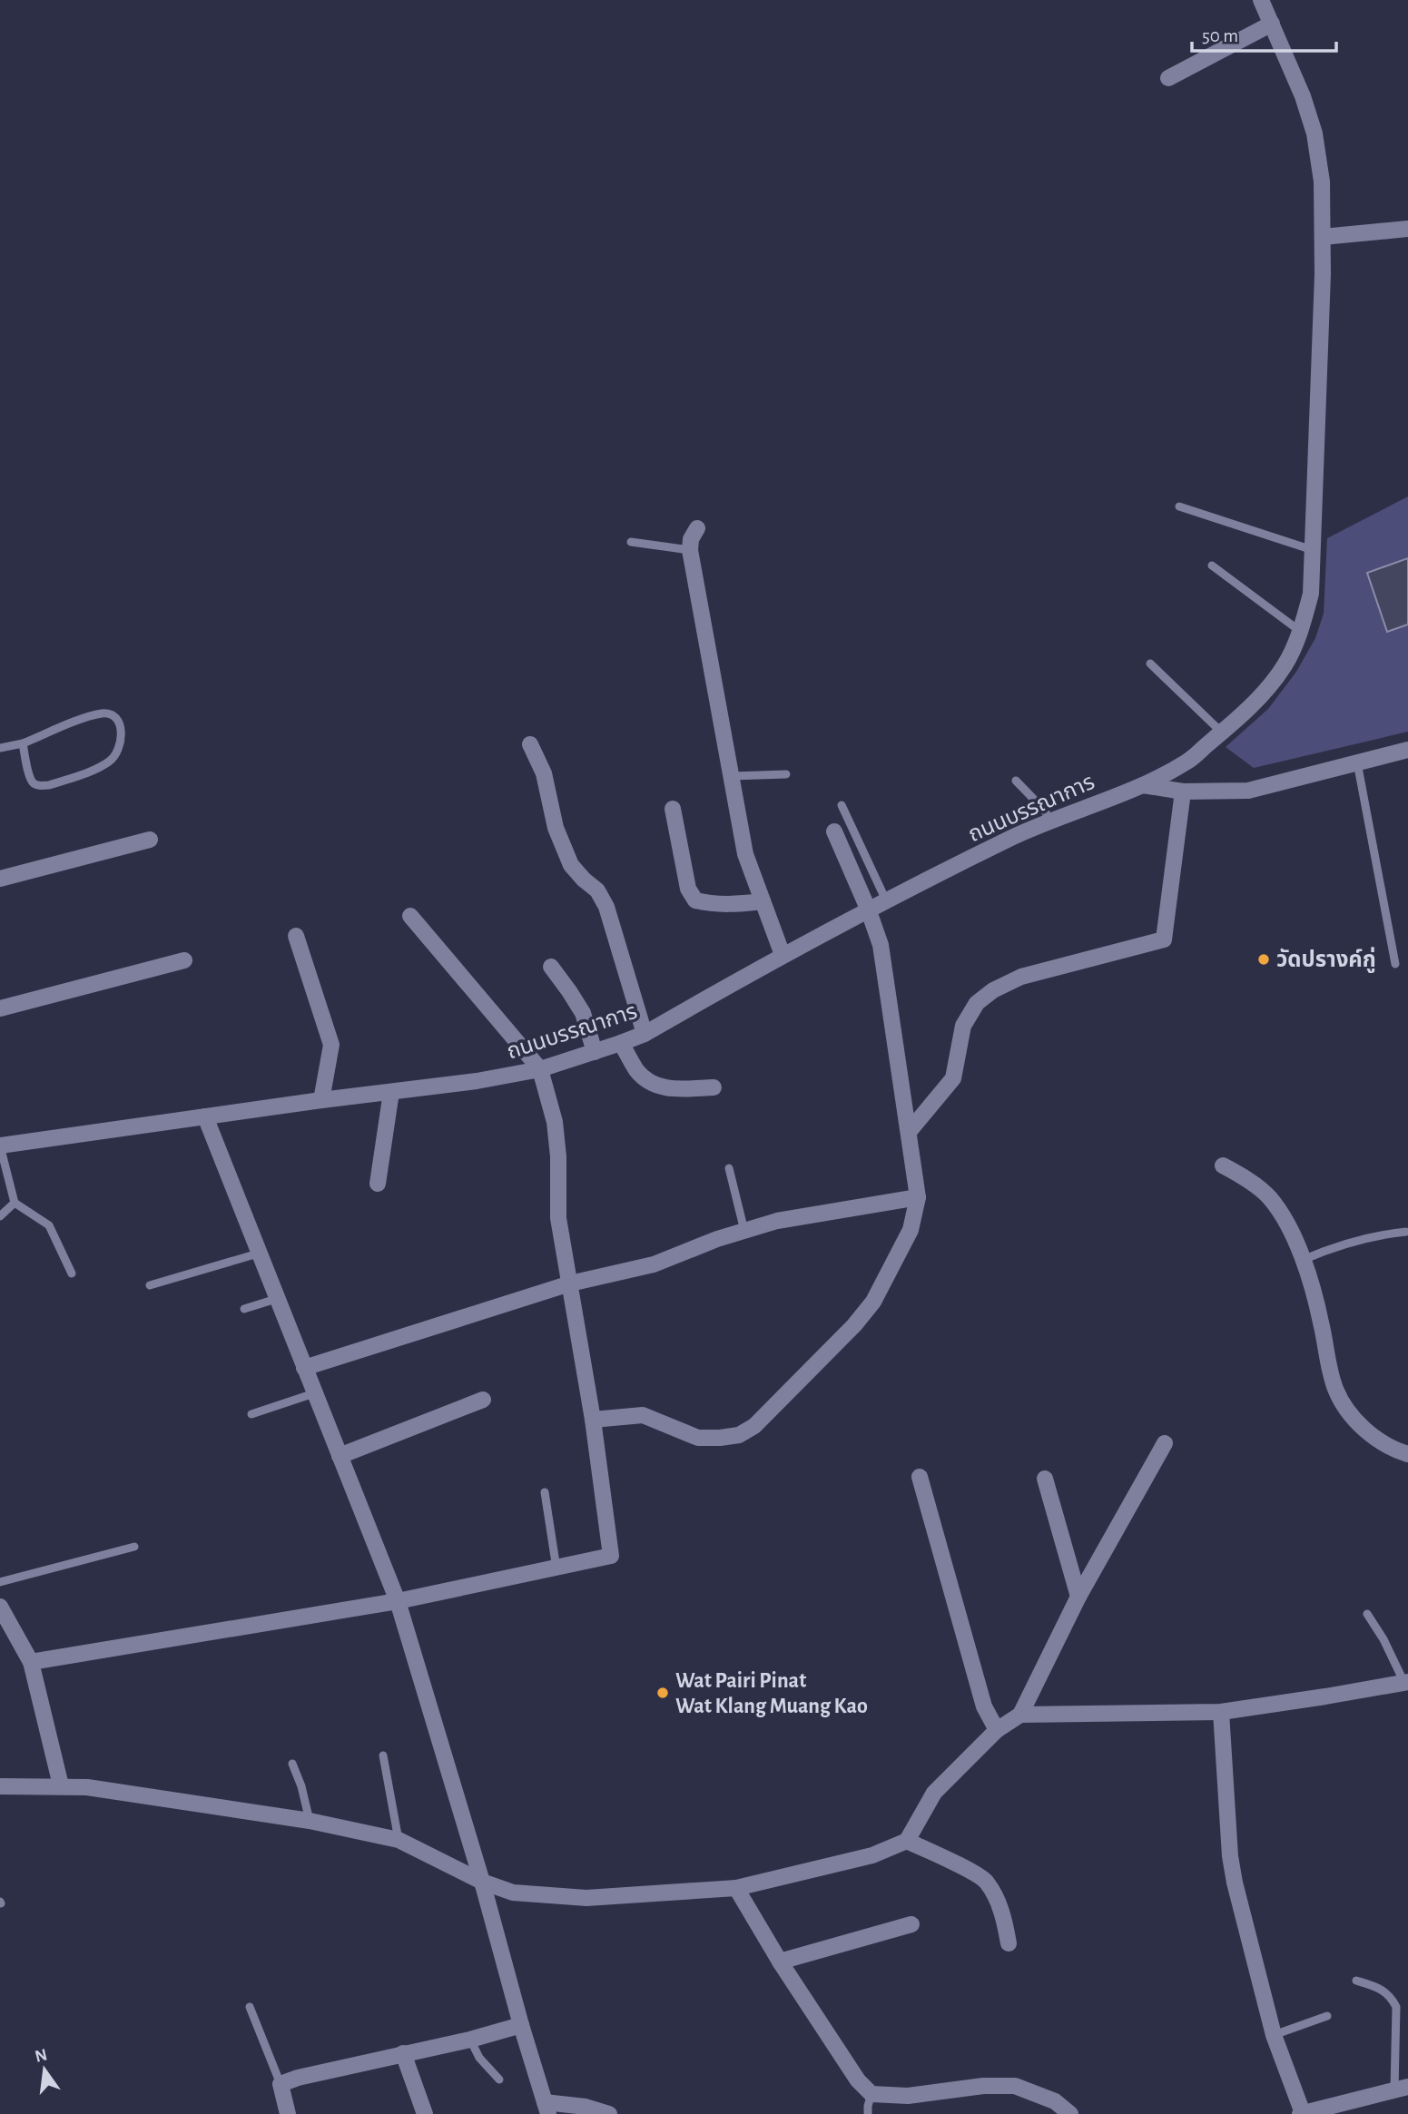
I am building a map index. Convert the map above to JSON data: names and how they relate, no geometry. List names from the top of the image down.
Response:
{
  "streets": {
    "street": ["ถนนบรรณาการ"]
  },
  "places": ["วัดปรางค์กู่", "Wat Pairi Pinat Wat Klang Muang Kao"],
  "scale_bar": "50 m",
  "north": "top"
}
